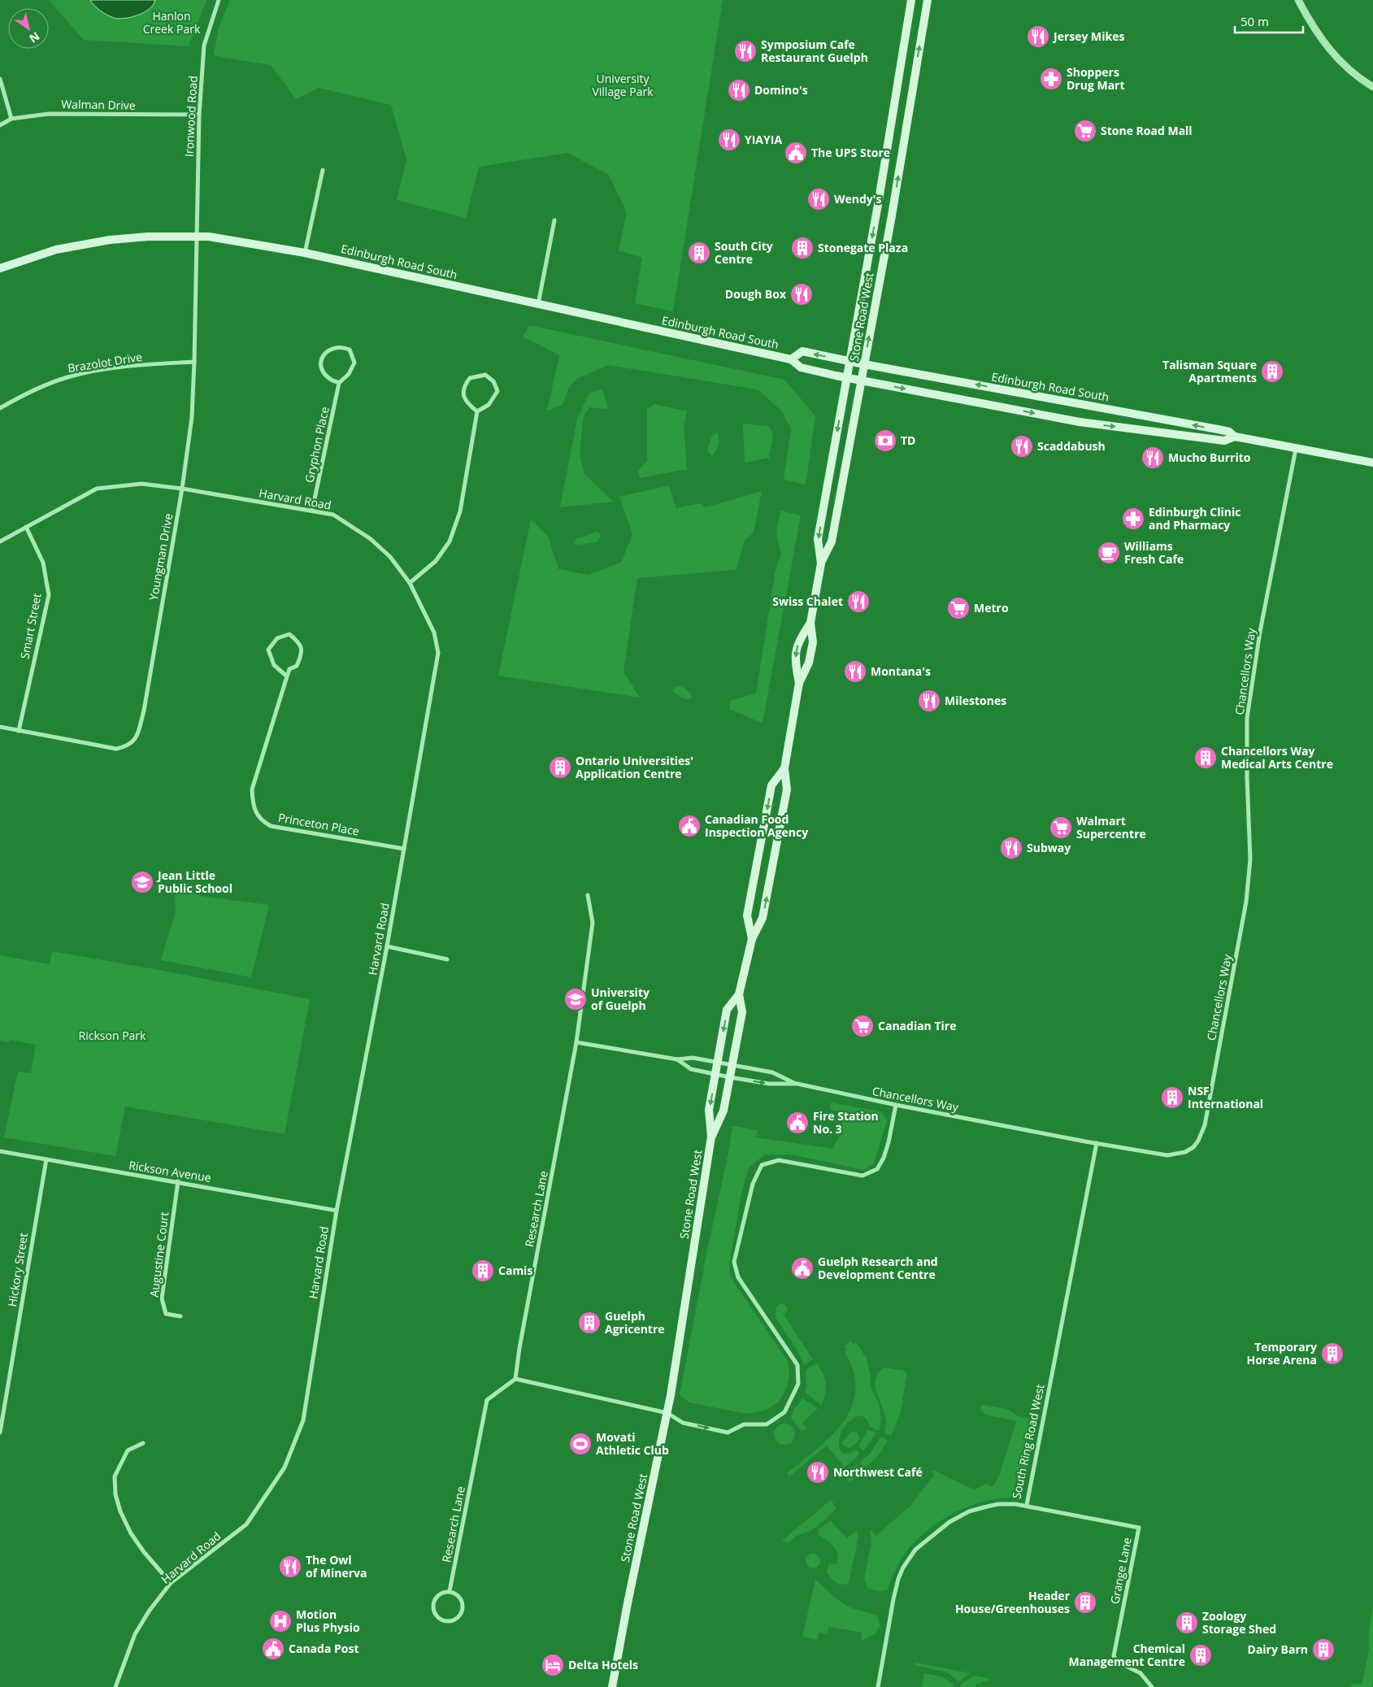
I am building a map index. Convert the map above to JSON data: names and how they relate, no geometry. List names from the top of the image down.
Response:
{
  "streets": {
    "main road": ["Edinburgh Road South", "Stone Road West"],
    "street": [
      "Walman Drive",
      "Ironwood Road",
      "Brazolot Drive",
      "Gryphon Place",
      "Harvard Road",
      "Youngman Drive",
      "Smart Street",
      "Chancellors Way",
      "Princeton Place",
      "Rickson Avenue",
      "Research Lane",
      "Augustine Court",
      "Hickory Street",
      "South Ring Road West",
      "Grange Lane"
    ]
  },
  "crossings": [
    ["Walman Drive", "Ironwood Road"],
    ["Ironwood Road", "Edinburgh Road South"],
    ["Ironwood Road", "Youngman Drive"],
    ["Edinburgh Road South", "Stone Road West"],
    ["Edinburgh Road South", "Youngman Drive"],
    ["Edinburgh Road South", "Chancellors Way"],
    ["Stone Road West", "Chancellors Way"],
    ["Brazolot Drive", "Youngman Drive"],
    ["Gryphon Place", "Harvard Road"],
    ["Harvard Road", "Youngman Drive"],
    ["Harvard Road", "Smart Street"],
    ["Harvard Road", "Princeton Place"],
    ["Harvard Road", "Rickson Avenue"],
    ["Youngman Drive", "Smart Street"],
    ["Chancellors Way", "South Ring Road West"],
    ["Rickson Avenue", "Augustine Court"],
    ["Rickson Avenue", "Hickory Street"],
    ["South Ring Road West", "Grange Lane"]
  ],
  "parks": ["Hanlon Creek Park", "University Village Park", "Rickson Park"],
  "places": {
    "restaurant": [
      "Jersey Mikes",
      "Symposium Cafe Restaurant Guelph",
      "Domino's",
      "YIAYIA",
      "Wendy's",
      "Dough Box",
      "Scaddabush",
      "Mucho Burrito",
      "Swiss Chalet",
      "Montana's",
      "Milestones",
      "Subway",
      "Northwest Café",
      "The Owl of Minerva"
    ],
    "pharmacy": ["Shoppers Drug Mart", "Edinburgh Clinic and Pharmacy"],
    "supermarket": [
      "Stone Road Mall",
      "Metro",
      "Walmart Supercentre",
      "Canadian Tire"
    ],
    "public building": [
      "The UPS Store",
      "Canadian Food Inspection Agency",
      "Fire Station No. 3",
      "Guelph Research and Development Centre",
      "Canada Post"
    ],
    "building": [
      "Stonegate Plaza",
      "South City Centre",
      "Talisman Square Apartments",
      "Chancellors Way Medical Arts Centre",
      "Ontario Universities' Application Centre",
      "NSF International",
      "Camis",
      "Guelph Agricentre",
      "Temporary Horse Arena",
      "Header House/Greenhouses",
      "Zoology Storage Shed",
      "Dairy Barn",
      "Chemical Management Centre"
    ],
    "bank": ["TD"],
    "cafe": ["Williams Fresh Cafe"],
    "school or university": ["Jean Little Public School", "University of Guelph"],
    "sports": ["Movati Athletic Club"],
    "hospital": ["Motion Plus Physio"],
    "hotel": ["Delta Hotels"]
  },
  "scale_bar": "50 m",
  "north": "bottom right"
}
